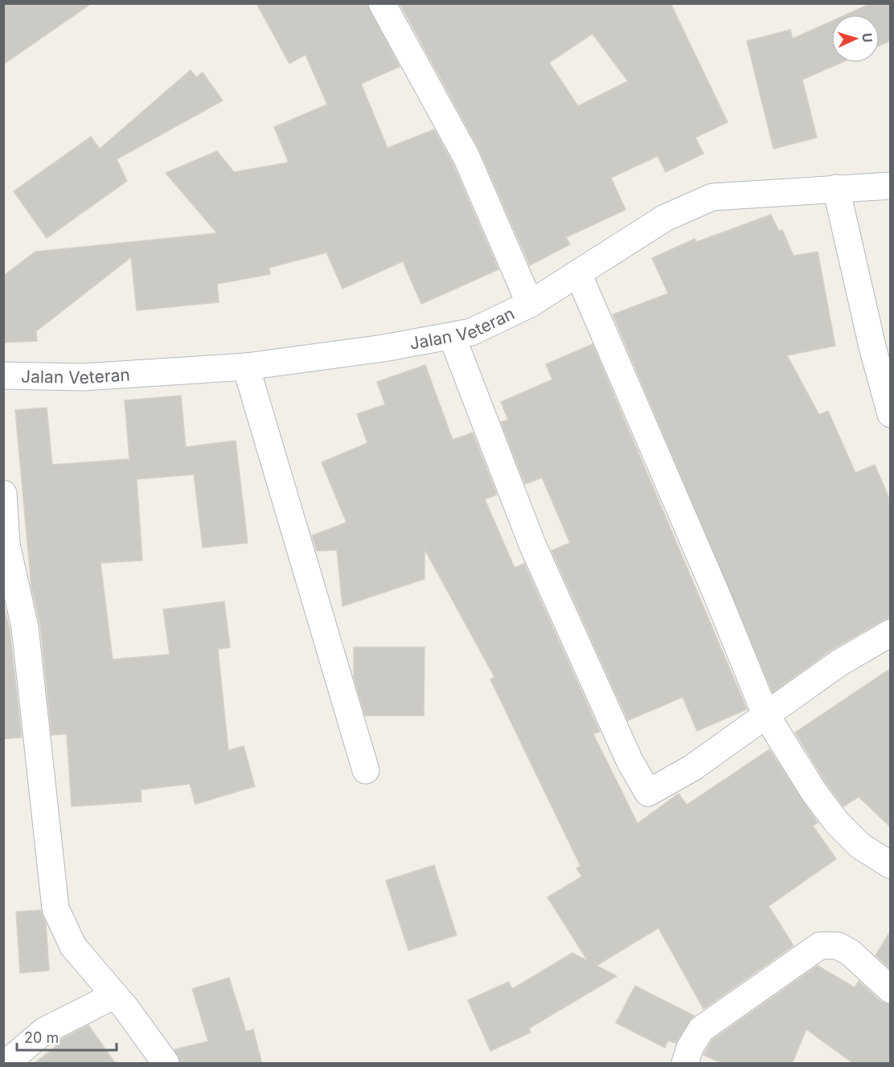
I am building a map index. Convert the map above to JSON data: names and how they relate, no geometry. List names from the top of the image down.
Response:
{
  "streets": {
    "street": ["Jalan Veteran"]
  },
  "scale_bar": "20 m",
  "north": "right"
}
